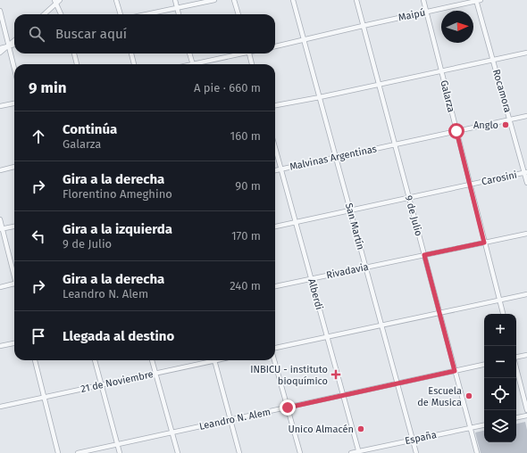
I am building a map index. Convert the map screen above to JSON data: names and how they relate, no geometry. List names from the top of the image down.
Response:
{
  "streets": {
    "street": [
      "Maipú",
      "Rocamora",
      "Galarza",
      "Malvinas Argentinas",
      "Carosini",
      "9 de Julio",
      "San Martín",
      "Rivadavia",
      "Alberdi",
      "21 de Noviembre",
      "Leandro N. Alem",
      "España"
    ]
  },
  "crossings": [
    ["Maipú", "Rocamora"],
    ["Maipú", "Galarza"],
    ["Maipú", "9 de Julio"],
    ["Maipú", "San Martín"],
    ["Rocamora", "Malvinas Argentinas"],
    ["Rocamora", "Carosini"],
    ["Galarza", "Malvinas Argentinas"],
    ["Galarza", "Carosini"],
    ["Galarza", "Rivadavia"],
    ["Malvinas Argentinas", "9 de Julio"],
    ["Malvinas Argentinas", "San Martín"],
    ["Malvinas Argentinas", "Alberdi"],
    ["Carosini", "9 de Julio"],
    ["Carosini", "San Martín"],
    ["Carosini", "Alberdi"],
    ["9 de Julio", "Rivadavia"],
    ["9 de Julio", "Leandro N. Alem"],
    ["9 de Julio", "España"],
    ["San Martín", "Rivadavia"],
    ["San Martín", "Leandro N. Alem"],
    ["San Martín", "España"],
    ["Rivadavia", "Alberdi"],
    ["Alberdi", "Leandro N. Alem"],
    ["Alberdi", "España"]
  ],
  "places": {
    "other": ["Anglo", "Escuela de Musica", "Unico Almacén"],
    "health": ["INBICU - instituto bioquímico"]
  },
  "north": "right",
  "page": {
    "search": "Buscar aquí",
    "heading": ["9 min", "A pie · 660 m"],
    "list": [
      ["Continúa", "Galarza", "160 m"],
      ["Gira a la derecha", "Florentino Ameghino", "90 m"],
      ["Gira a la izquierda", "9 de Julio", "170 m"],
      ["Gira a la derecha", "Leandro N. Alem", "240 m"],
      "Llegada al destino"
    ],
    "map_buttons": ["+", "−"]
  }
}
